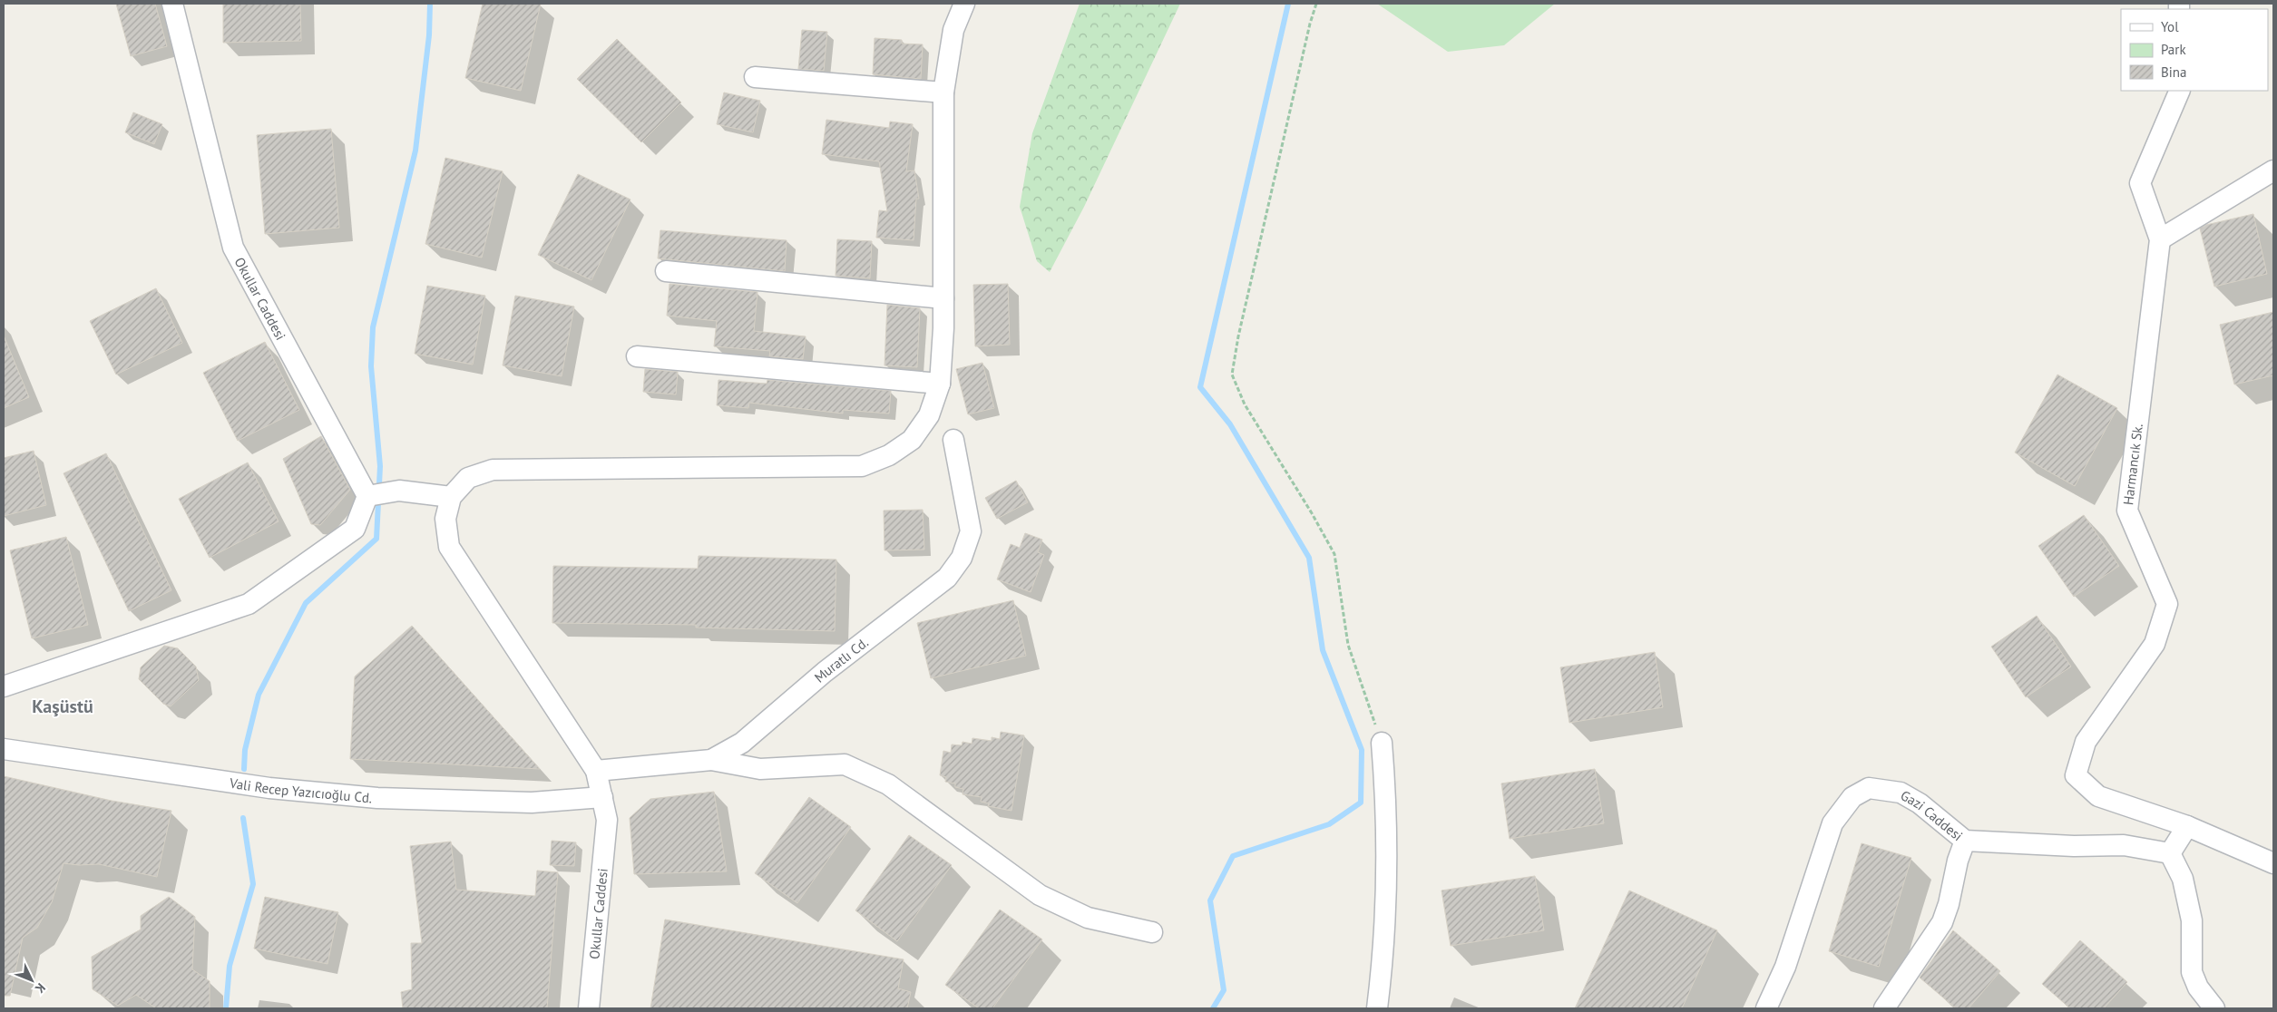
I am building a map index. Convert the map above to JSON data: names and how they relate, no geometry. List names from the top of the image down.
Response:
{
  "streets": {
    "street": [
      "Okullar Caddesi",
      "Harmancık Sk.",
      "Muratlı Cd.",
      "Vali Recep Yazıcıoğlu Cd.",
      "Gazi Caddesi"
    ]
  },
  "crossings": [
    ["Okullar Caddesi", "Muratlı Cd."],
    ["Okullar Caddesi", "Vali Recep Yazıcıoğlu Cd."]
  ],
  "districts": ["Kaşüstü"],
  "legend": ["Yol", "Park", "Bina"],
  "north": "bottom right"
}
